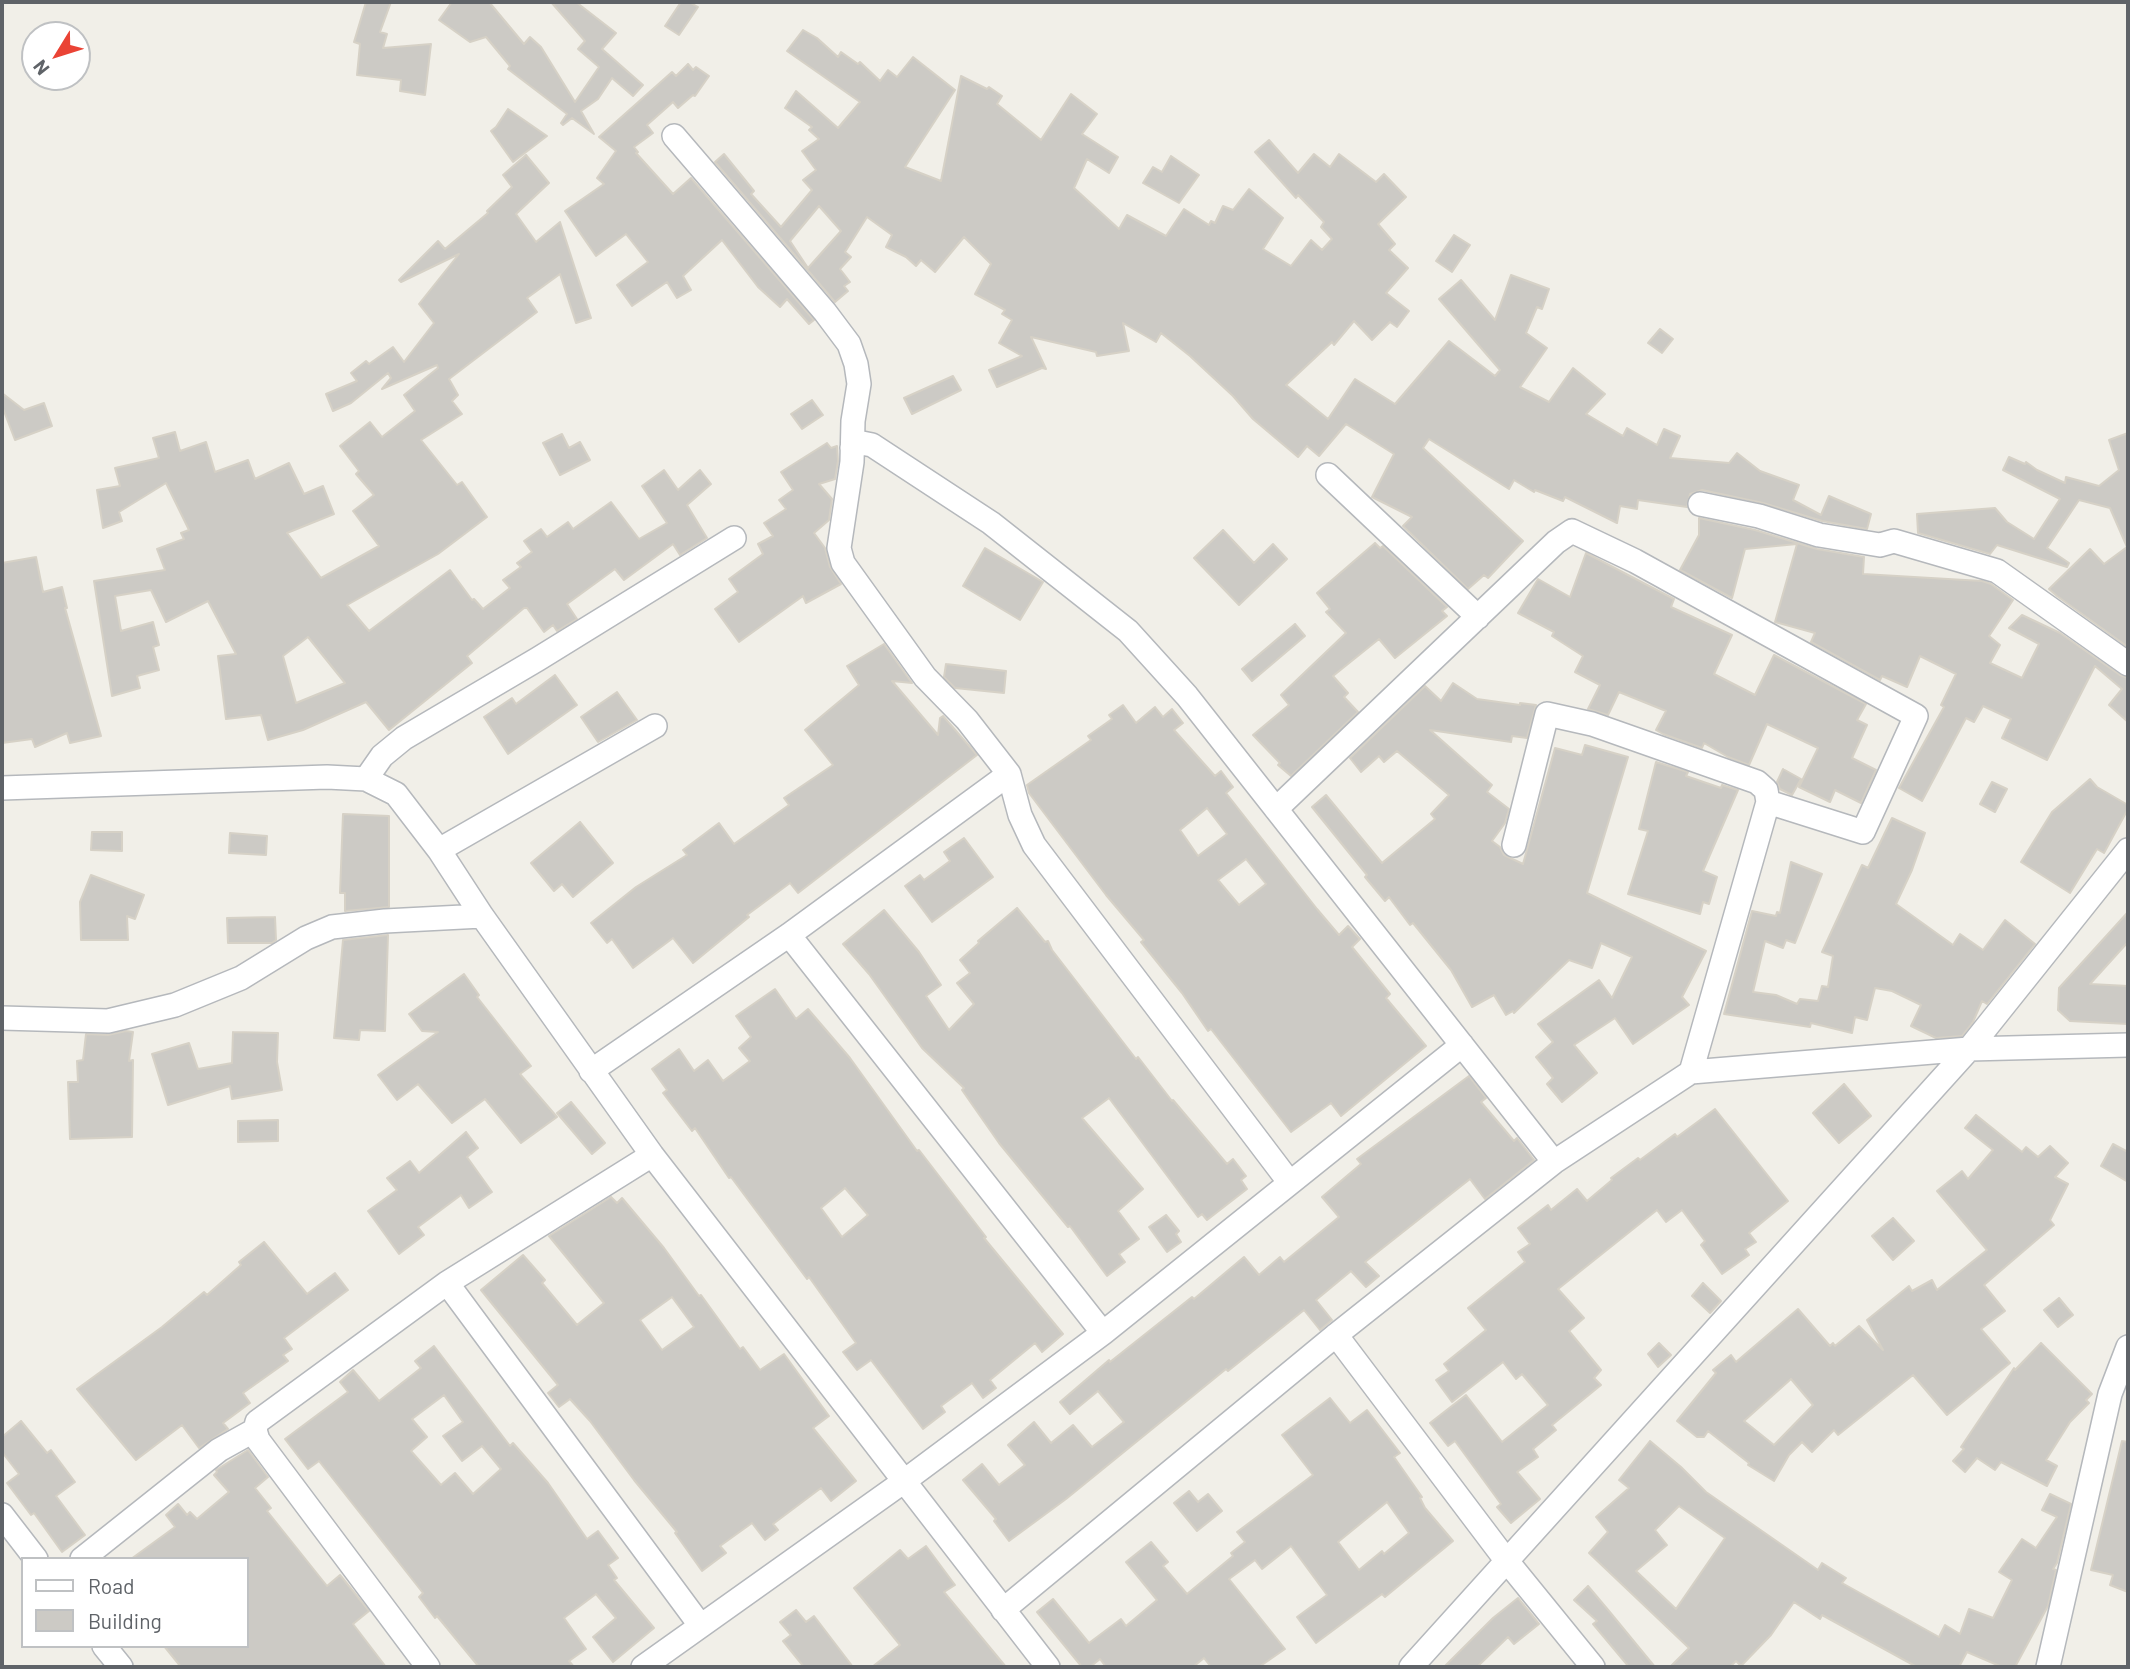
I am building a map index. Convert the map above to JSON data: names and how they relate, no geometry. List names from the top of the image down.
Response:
{
  "legend": ["Road", "Building"],
  "north": "bottom left"
}
